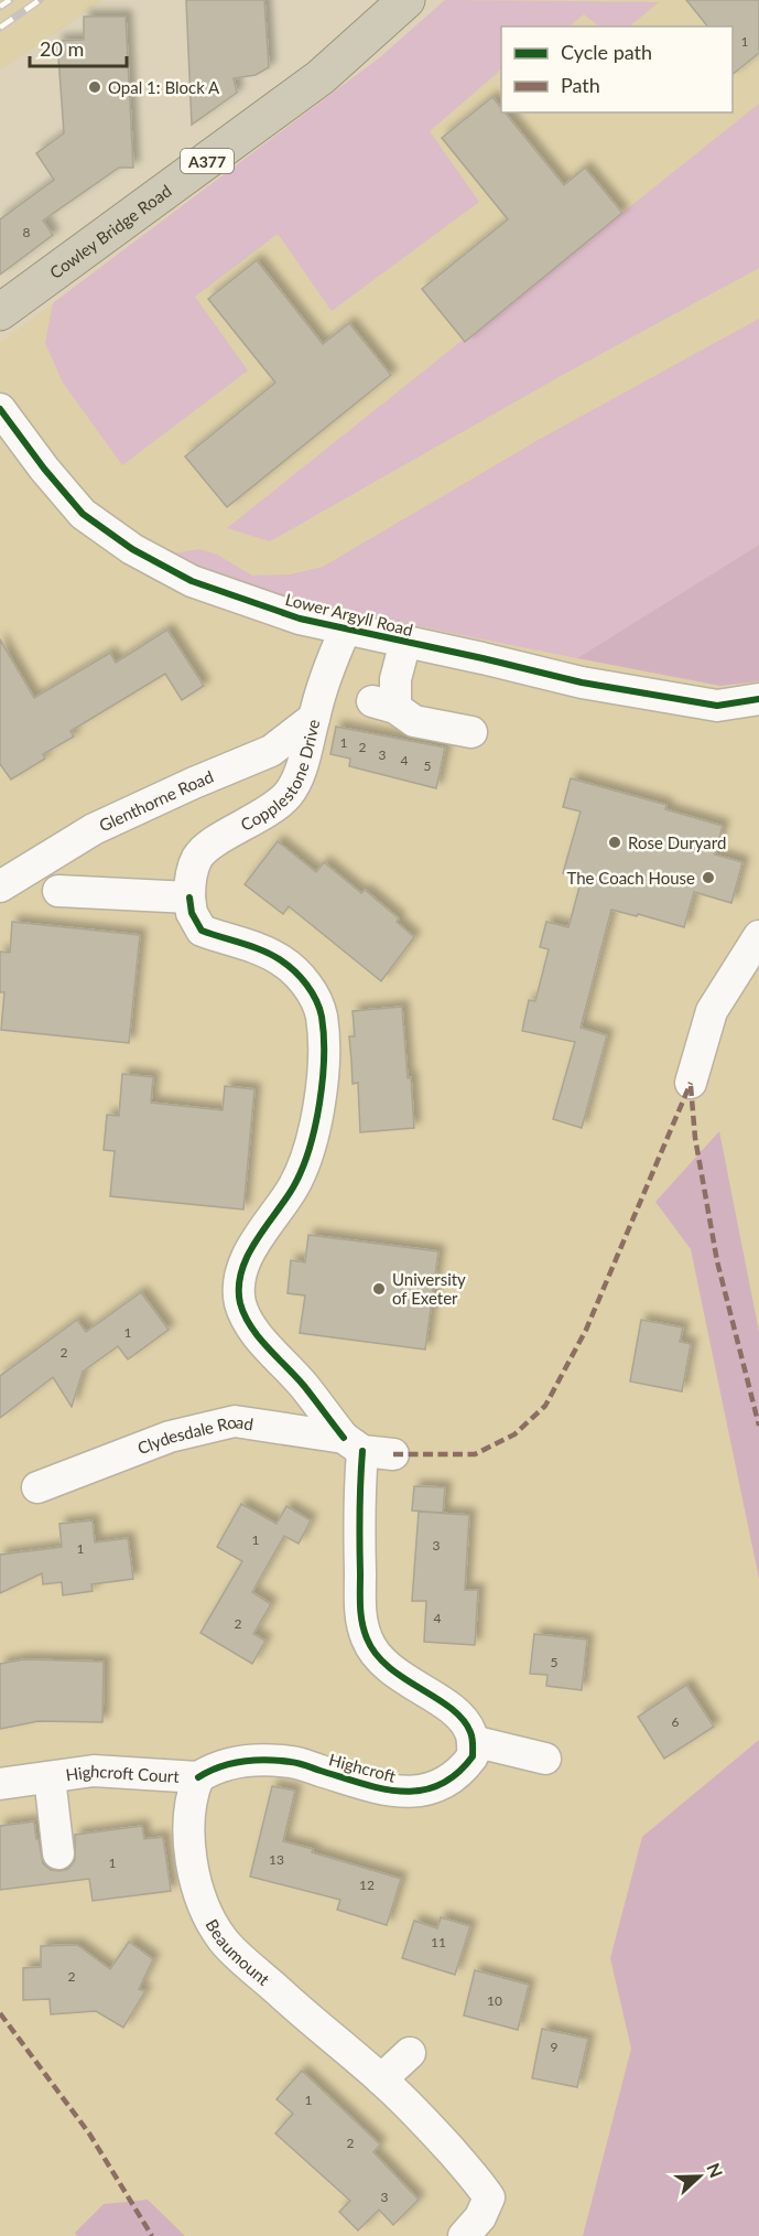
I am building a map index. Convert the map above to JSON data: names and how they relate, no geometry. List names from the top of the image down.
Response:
{
  "streets": {
    "highway": ["A377", "Cowley Bridge Road"],
    "street": [
      "Lower Argyll Road",
      "Copplestone Drive",
      "Glenthorne Road",
      "Clydesdale Road",
      "Highcroft",
      "Highcroft Court",
      "Beaumount"
    ]
  },
  "crossings": [
    ["Lower Argyll Road", "Copplestone Drive"],
    ["Copplestone Drive", "Glenthorne Road"],
    ["Highcroft", "Highcroft Court"],
    ["Highcroft", "Beaumount"],
    ["Highcroft Court", "Beaumount"]
  ],
  "places": [
    "Opal 1: Block A",
    "Rose Duryard",
    "The Coach House",
    "University of Exeter"
  ],
  "house_numbers": [
    "1",
    "8",
    "1",
    "2",
    "3",
    "4",
    "5",
    "1",
    "2",
    "1",
    "3",
    "1",
    "4",
    "2",
    "5",
    "6",
    "13",
    "1",
    "12",
    "11",
    "2",
    "10",
    "9",
    "1",
    "2",
    "3"
  ],
  "legend": ["Cycle path", "Path"],
  "scale_bar": "20 m",
  "north": "right"
}
